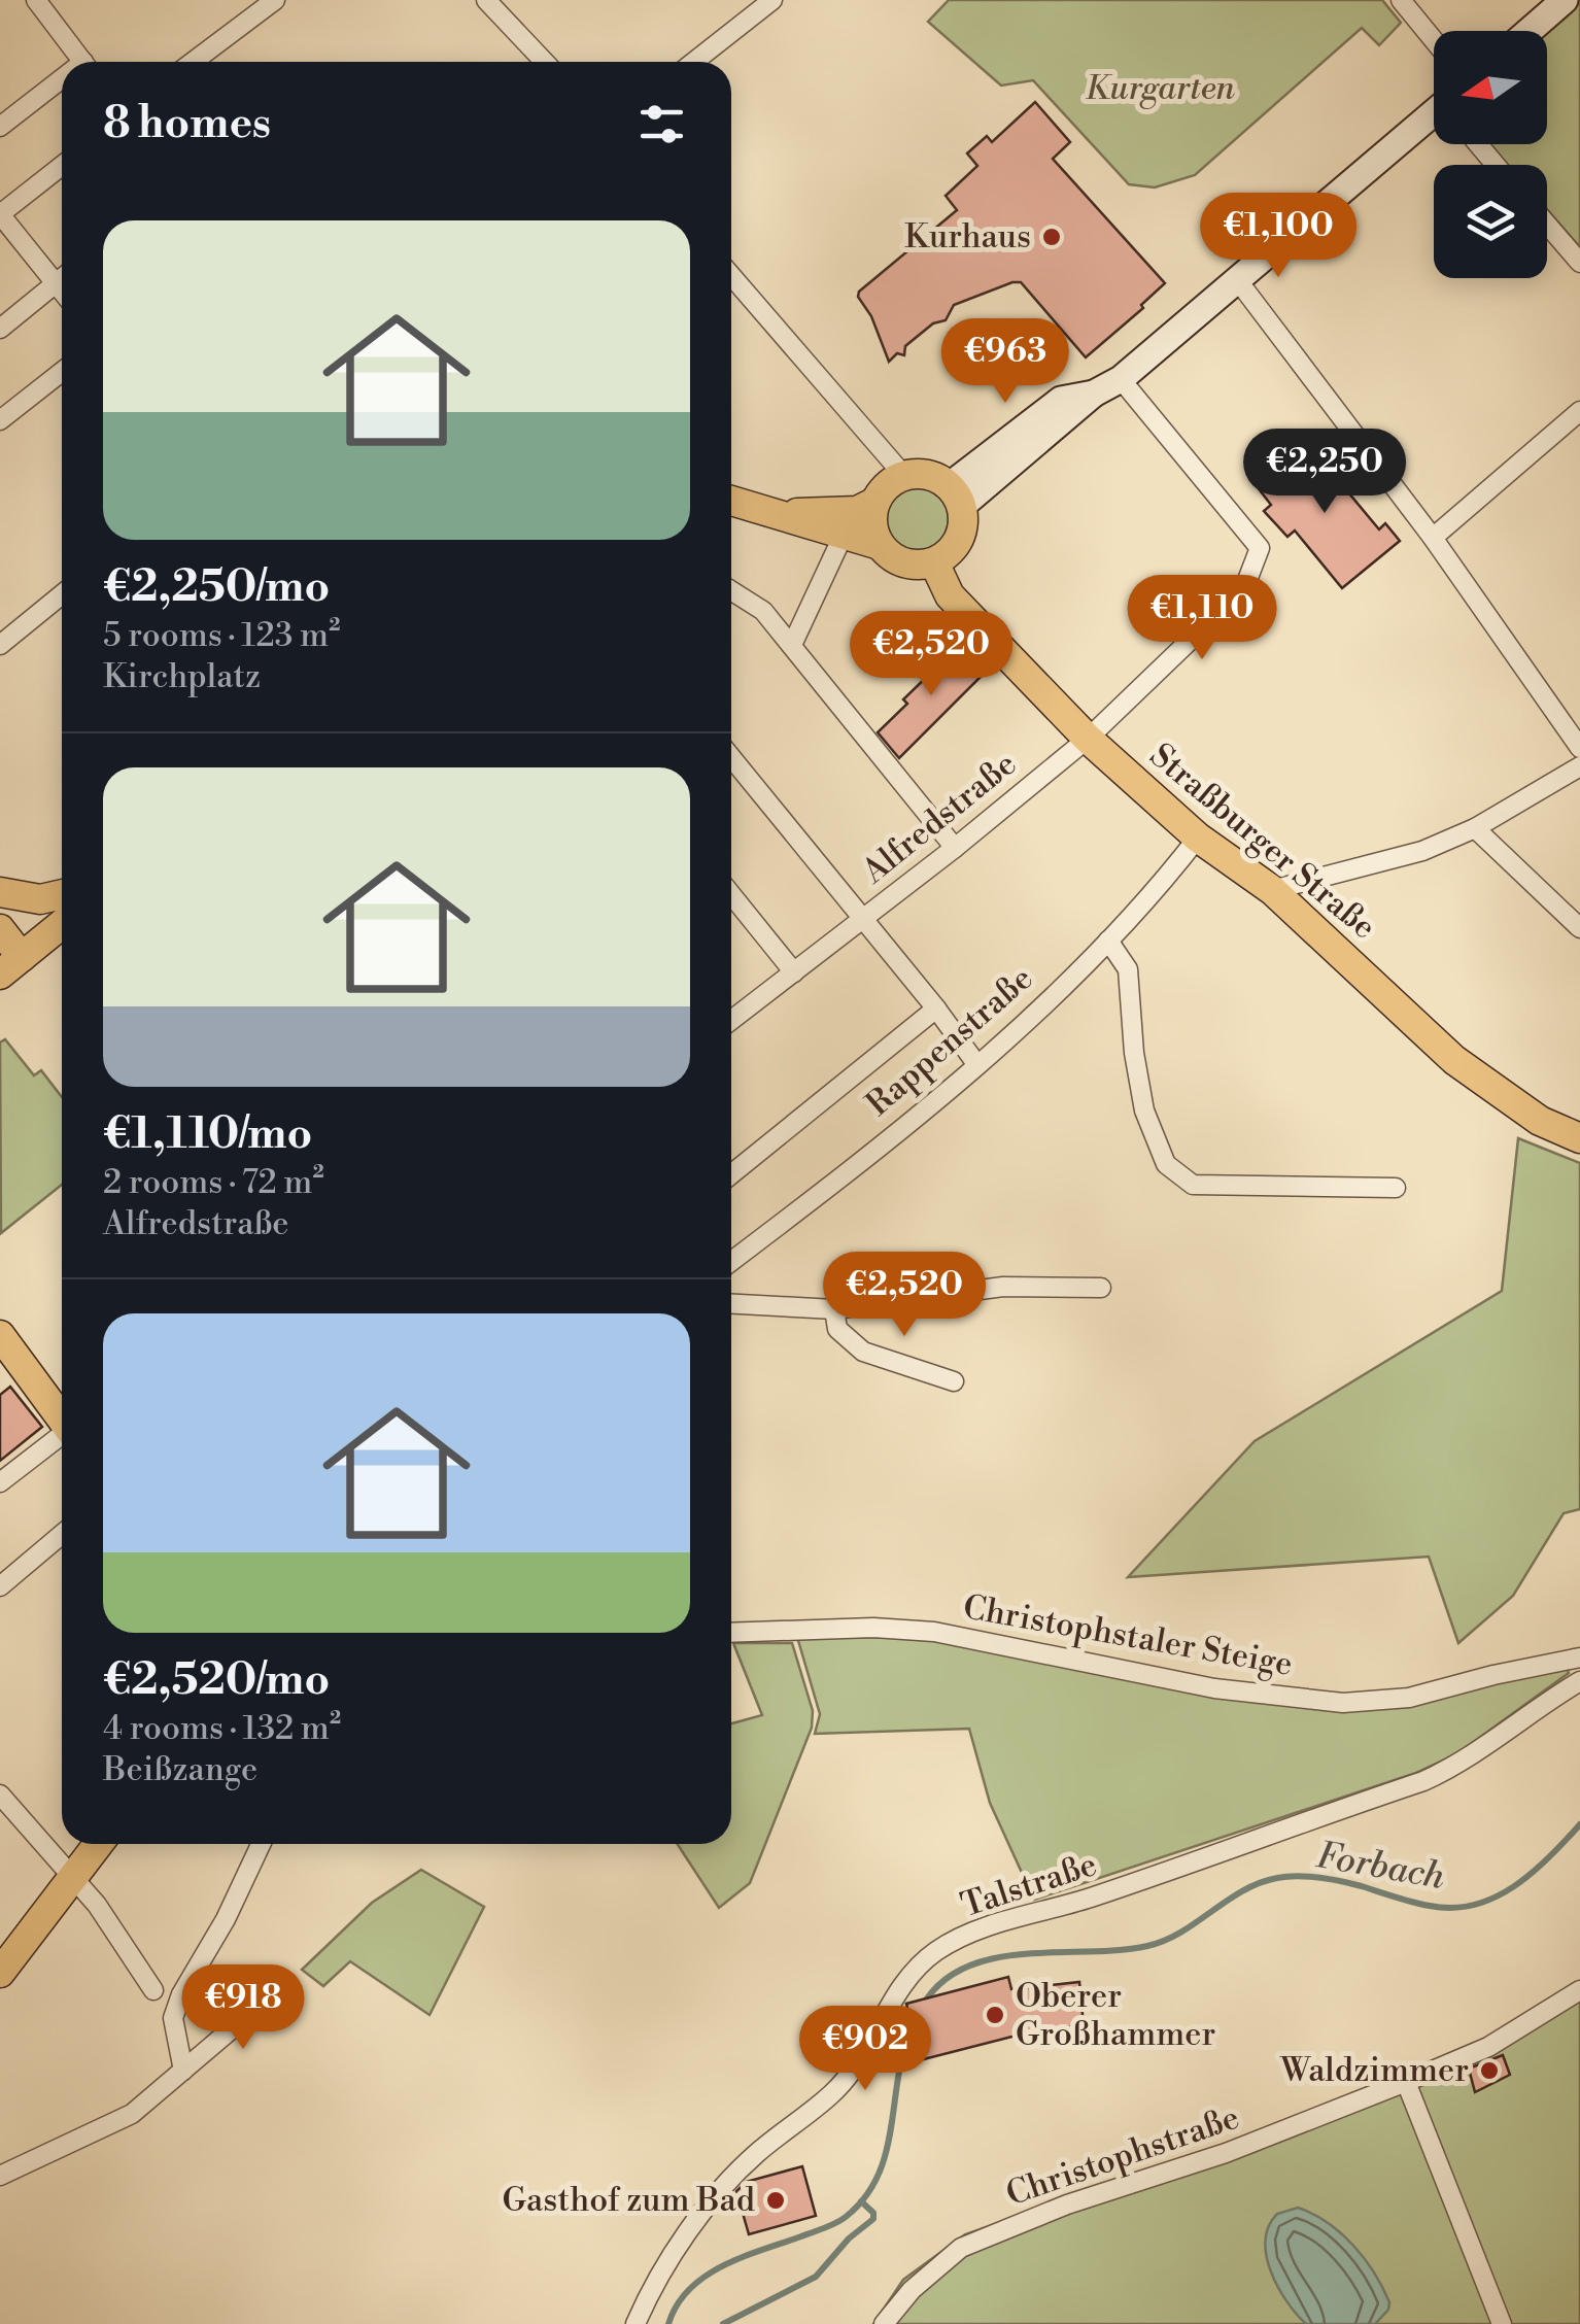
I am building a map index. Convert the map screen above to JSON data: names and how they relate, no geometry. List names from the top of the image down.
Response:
{
  "streets": {
    "main road": ["Straßburger Straße"],
    "street": [
      "Alfredstraße",
      "Rappenstraße",
      "Christophstaler Steige",
      "Talstraße",
      "Christophstraße"
    ]
  },
  "crossings": [
    ["Alfredstraße", "Straßburger Straße"],
    ["Straßburger Straße", "Rappenstraße"]
  ],
  "water": ["Forbach"],
  "parks": ["Kurgarten"],
  "places": [
    "Kurhaus",
    "Oberer Großhammer",
    "Waldzimmer",
    "Gasthof zum Bad"
  ],
  "north": "left",
  "page": {
    "heading": "8 homes",
    "list": [
      {
        "name": "€2,250/mo",
        "note": "5 rooms · 123 m² · Kirchplatz"
      },
      {
        "name": "€1,110/mo",
        "note": "2 rooms · 72 m² · Alfredstraße"
      },
      {
        "name": "€2,520/mo",
        "note": "4 rooms · 132 m² · Beißzange"
      }
    ],
    "price": [
      "€1,100",
      "€963",
      "€2,250",
      "€1,110",
      "€2,520",
      "€2,520",
      "€918",
      "€902"
    ]
  }
}
